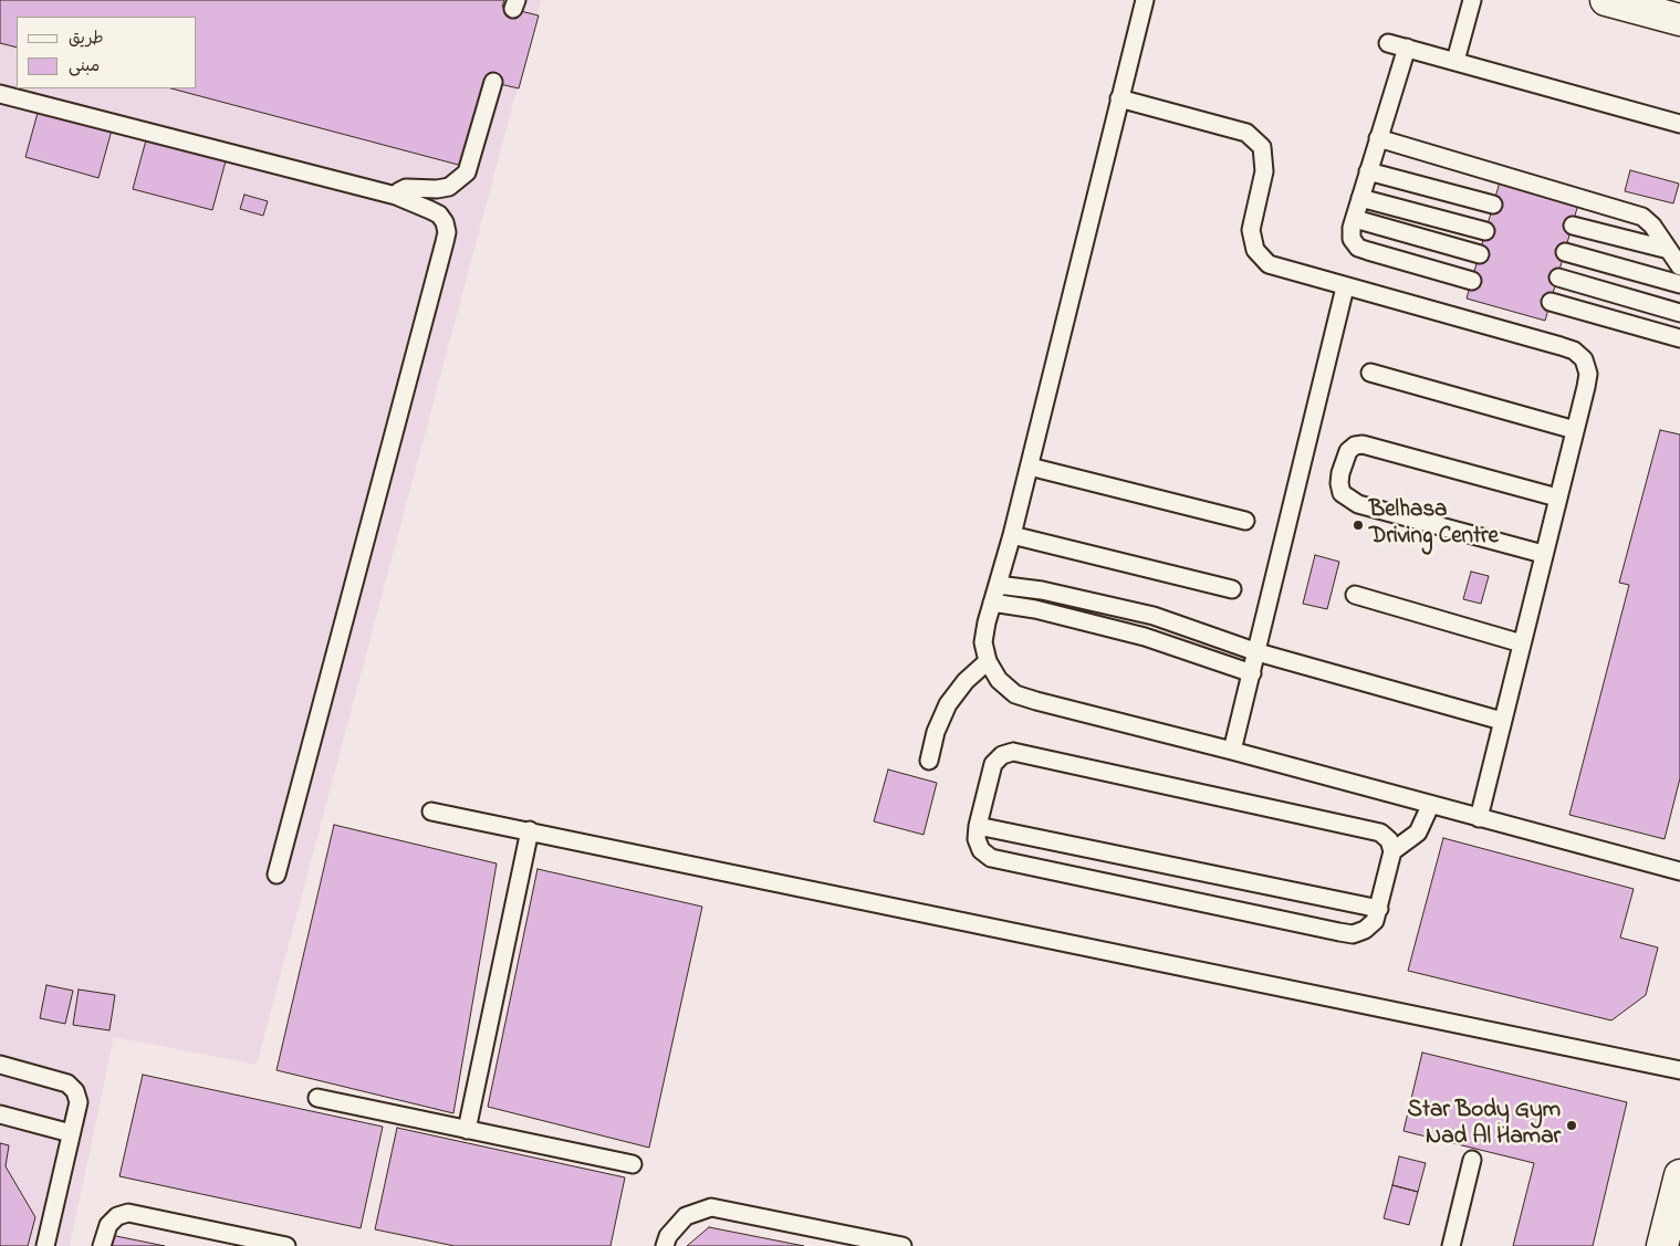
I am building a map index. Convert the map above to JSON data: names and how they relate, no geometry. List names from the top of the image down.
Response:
{
  "places": ["Belhasa Driving Centre", "Star Body Gym Nad Al Hamar"],
  "legend": ["طريق", "مبنى"]
}
